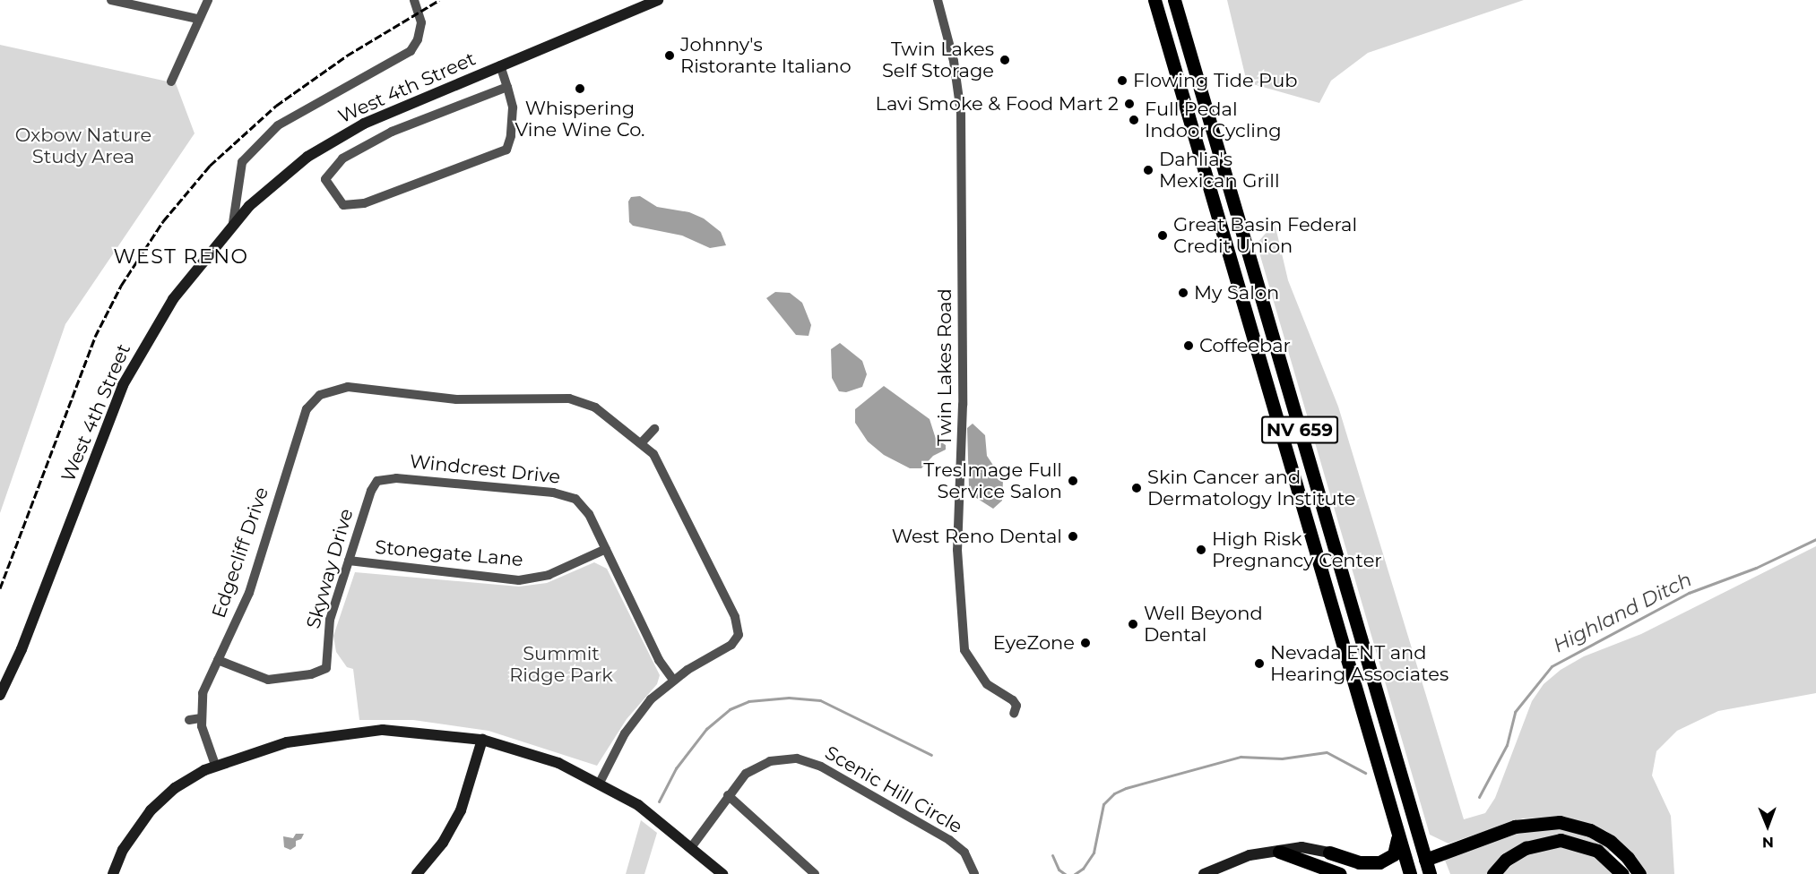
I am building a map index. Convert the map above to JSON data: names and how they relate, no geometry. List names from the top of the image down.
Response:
{
  "streets": {
    "main road": ["West 4th Street", "NV 659"],
    "street": [
      "Twin Lakes Road",
      "Windcrest Drive",
      "Edgecliff Drive",
      "Stonegate Lane",
      "Skyway Drive",
      "Scenic Hill Circle"
    ]
  },
  "crossings": [
    ["Windcrest Drive", "Stonegate Lane"],
    ["Windcrest Drive", "Skyway Drive"],
    ["Edgecliff Drive", "Skyway Drive"],
    ["Stonegate Lane", "Skyway Drive"]
  ],
  "districts": ["WEST RENO"],
  "water": ["Highland Ditch"],
  "parks": ["Oxbow Nature Study Area", "Summit Ridge Park"],
  "places": [
    "Johnny's Ristorante Italiano",
    "Twin Lakes Self Storage",
    "Flowing Tide Pub",
    "Whispering Vine Wine Co.",
    "Lavi Smoke & Food Mart 2",
    "Full Pedal Indoor Cycling",
    "Dahlia's Mexican Grill",
    "Great Basin Federal Credit Union",
    "My Salon",
    "Coffeebar",
    "TresImage Full Service Salon",
    "Skin Cancer and Dermatology Institute",
    "West Reno Dental",
    "High Risk Pregnancy Center",
    "Well Beyond Dental",
    "EyeZone",
    "Nevada ENT and Hearing Associates"
  ],
  "north": "bottom"
}
